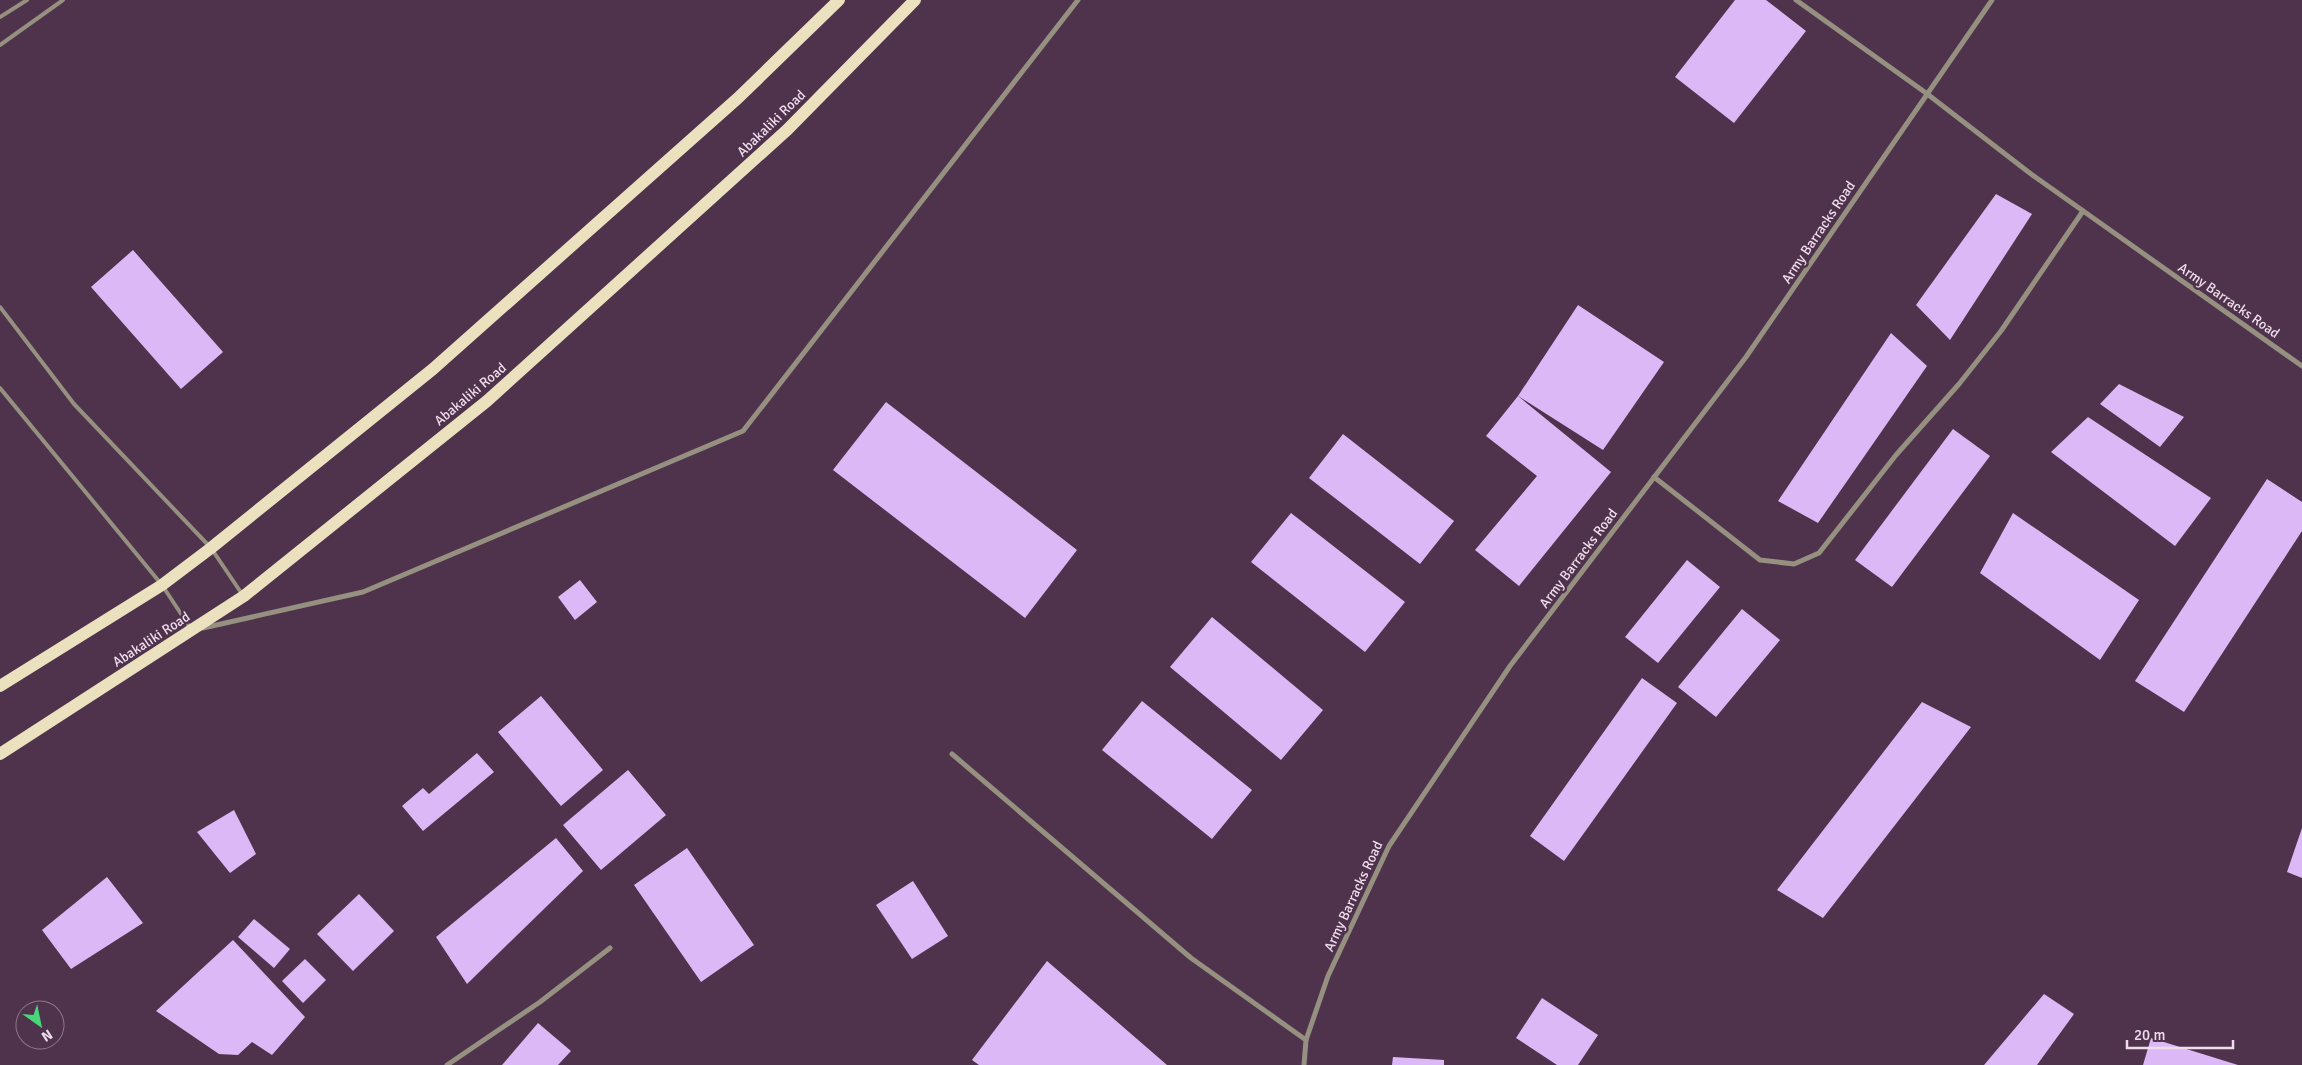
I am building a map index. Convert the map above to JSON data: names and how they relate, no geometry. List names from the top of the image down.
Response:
{
  "streets": {
    "main road": ["Abakaliki Road"],
    "street": ["Army Barracks Road"]
  },
  "scale_bar": "20 m",
  "north": "bottom right"
}
